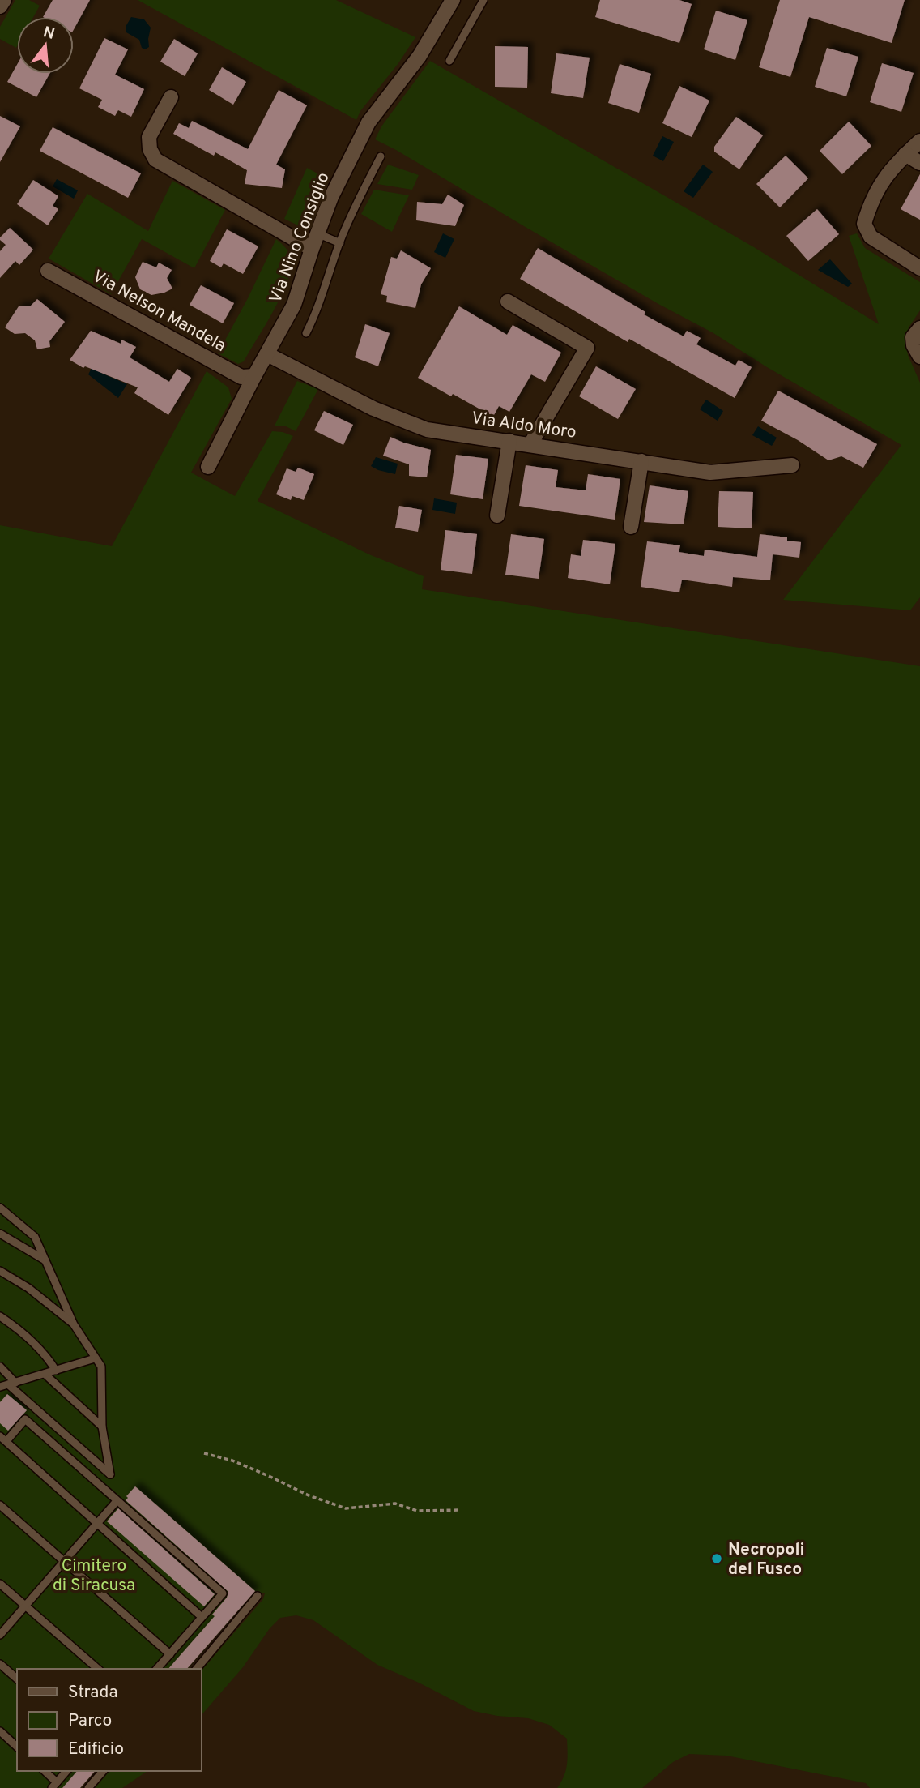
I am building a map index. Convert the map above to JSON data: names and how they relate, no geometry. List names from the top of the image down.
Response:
{
  "streets": {
    "street": ["Via Nino Consiglio", "Via Nelson Mandela", "Via Aldo Moro"]
  },
  "crossings": [
    ["Via Nino Consiglio", "Via Nelson Mandela"],
    ["Via Nino Consiglio", "Via Aldo Moro"]
  ],
  "parks": ["Cimitero di Siracusa"],
  "places": ["Necropoli del Fusco"],
  "legend": ["Strada", "Parco", "Edificio"],
  "north": "top"
}
